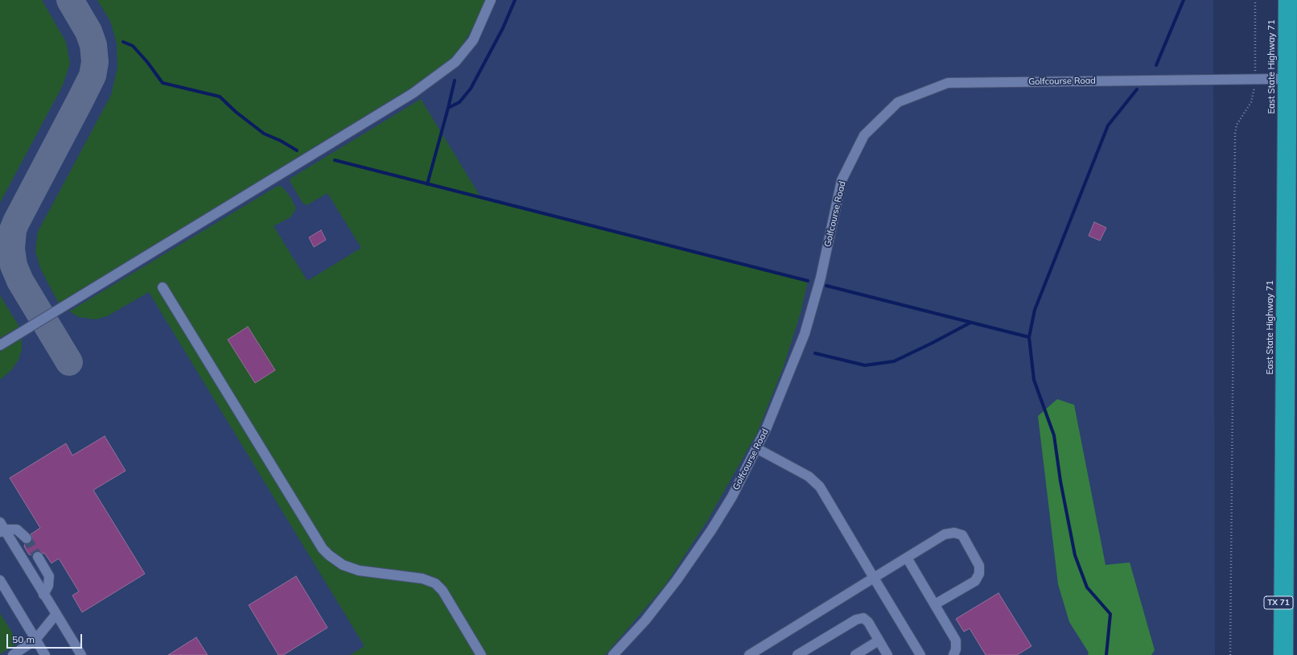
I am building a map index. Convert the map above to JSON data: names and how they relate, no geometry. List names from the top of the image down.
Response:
{
  "streets": {
    "highway": ["East State Highway 71", "TX 71"],
    "street": ["Golfcourse Road"]
  },
  "crossings": [
    ["East State Highway 71", "Golfcourse Road"]
  ],
  "scale_bar": "50 m"
}
